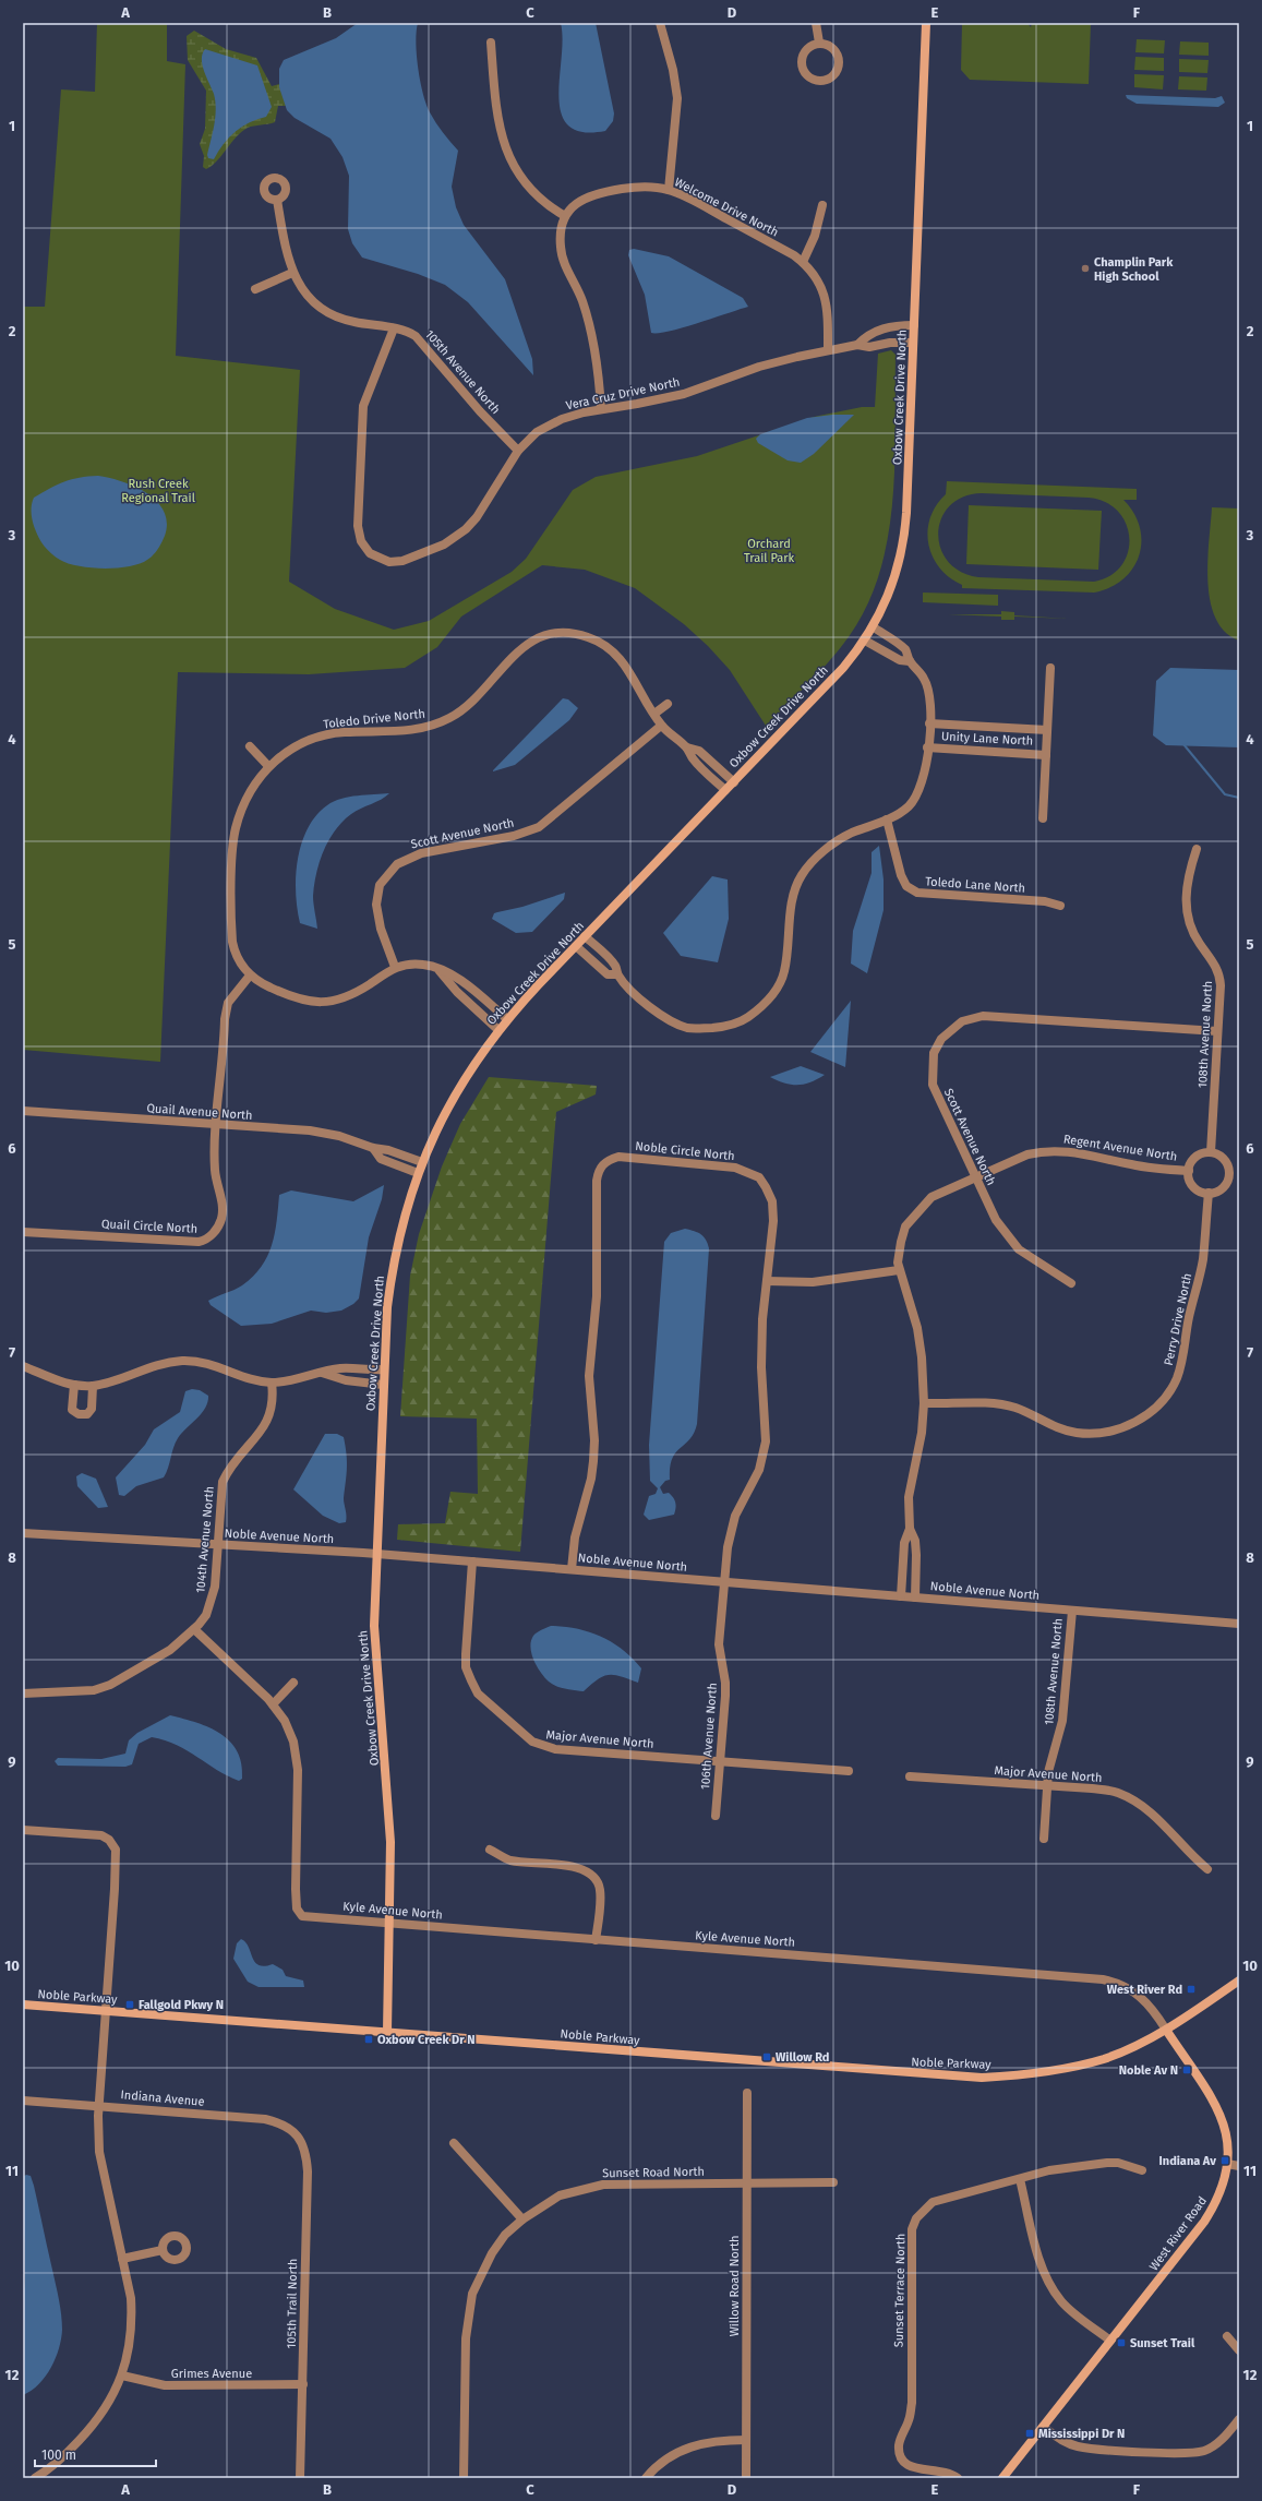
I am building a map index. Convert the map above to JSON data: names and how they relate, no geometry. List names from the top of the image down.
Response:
{
  "streets": {
    "street": [
      "Welcome Drive North",
      "105th Avenue North",
      "Vera Cruz Drive North",
      "Oxbow Creek Drive North",
      "Toledo Drive North",
      "Unity Lane North",
      "Scott Avenue North",
      "Toledo Lane North",
      "108th Avenue North",
      "Quail Avenue North",
      "Regent Avenue North",
      "Noble Circle North",
      "Quail Circle North",
      "Perry Drive North",
      "Noble Avenue North",
      "104th Avenue North",
      "106th Avenue North",
      "Major Avenue North",
      "Kyle Avenue North",
      "Noble Parkway",
      "Indiana Avenue",
      "Sunset Road North",
      "West River Road",
      "Willow Road North",
      "Sunset Terrace North",
      "105th Trail North",
      "Grimes Avenue"
    ]
  },
  "crossings": [
    ["Welcome Drive North", "Vera Cruz Drive North"],
    ["105th Avenue North", "Vera Cruz Drive North"],
    ["Vera Cruz Drive North", "Oxbow Creek Drive North"],
    ["Oxbow Creek Drive North", "Quail Avenue North"],
    ["Oxbow Creek Drive North", "Noble Avenue North"],
    ["Oxbow Creek Drive North", "Kyle Avenue North"],
    ["Oxbow Creek Drive North", "Noble Parkway"],
    ["Toledo Drive North", "Scott Avenue North"],
    ["Scott Avenue North", "108th Avenue North"],
    ["Scott Avenue North", "Regent Avenue North"],
    ["108th Avenue North", "Regent Avenue North"],
    ["108th Avenue North", "Perry Drive North"],
    ["108th Avenue North", "Noble Avenue North"],
    ["108th Avenue North", "Major Avenue North"],
    ["Quail Avenue North", "Quail Circle North"],
    ["Regent Avenue North", "Perry Drive North"],
    ["Noble Circle North", "Noble Avenue North"],
    ["Noble Circle North", "106th Avenue North"],
    ["Noble Avenue North", "104th Avenue North"],
    ["Noble Avenue North", "106th Avenue North"],
    ["Noble Avenue North", "Major Avenue North"],
    ["106th Avenue North", "Major Avenue North"],
    ["Kyle Avenue North", "Noble Parkway"],
    ["Kyle Avenue North", "West River Road"],
    ["Noble Parkway", "West River Road"],
    ["Indiana Avenue", "105th Trail North"],
    ["Sunset Road North", "Willow Road North"],
    ["105th Trail North", "Grimes Avenue"]
  ],
  "parks": ["Rush Creek Regional Trail", "Orchard Trail Park"],
  "places": {
    "other": ["Champlin Park High School"],
    "transit": [
      "West River Rd",
      "Fallgold Pkwy N",
      "Oxbow Creek Dr N",
      "Willow Rd",
      "Noble Av N",
      "Indiana Av",
      "Sunset Trail",
      "Mississippi Dr N"
    ]
  },
  "scale_bar": "100 m",
  "grid": {
    "columns": [
      "A",
      "B",
      "C",
      "D",
      "E",
      "F"
    ],
    "rows": [
      "1",
      "2",
      "3",
      "4",
      "5",
      "6",
      "7",
      "8",
      "9",
      "10",
      "11",
      "12"
    ]
  }
}
